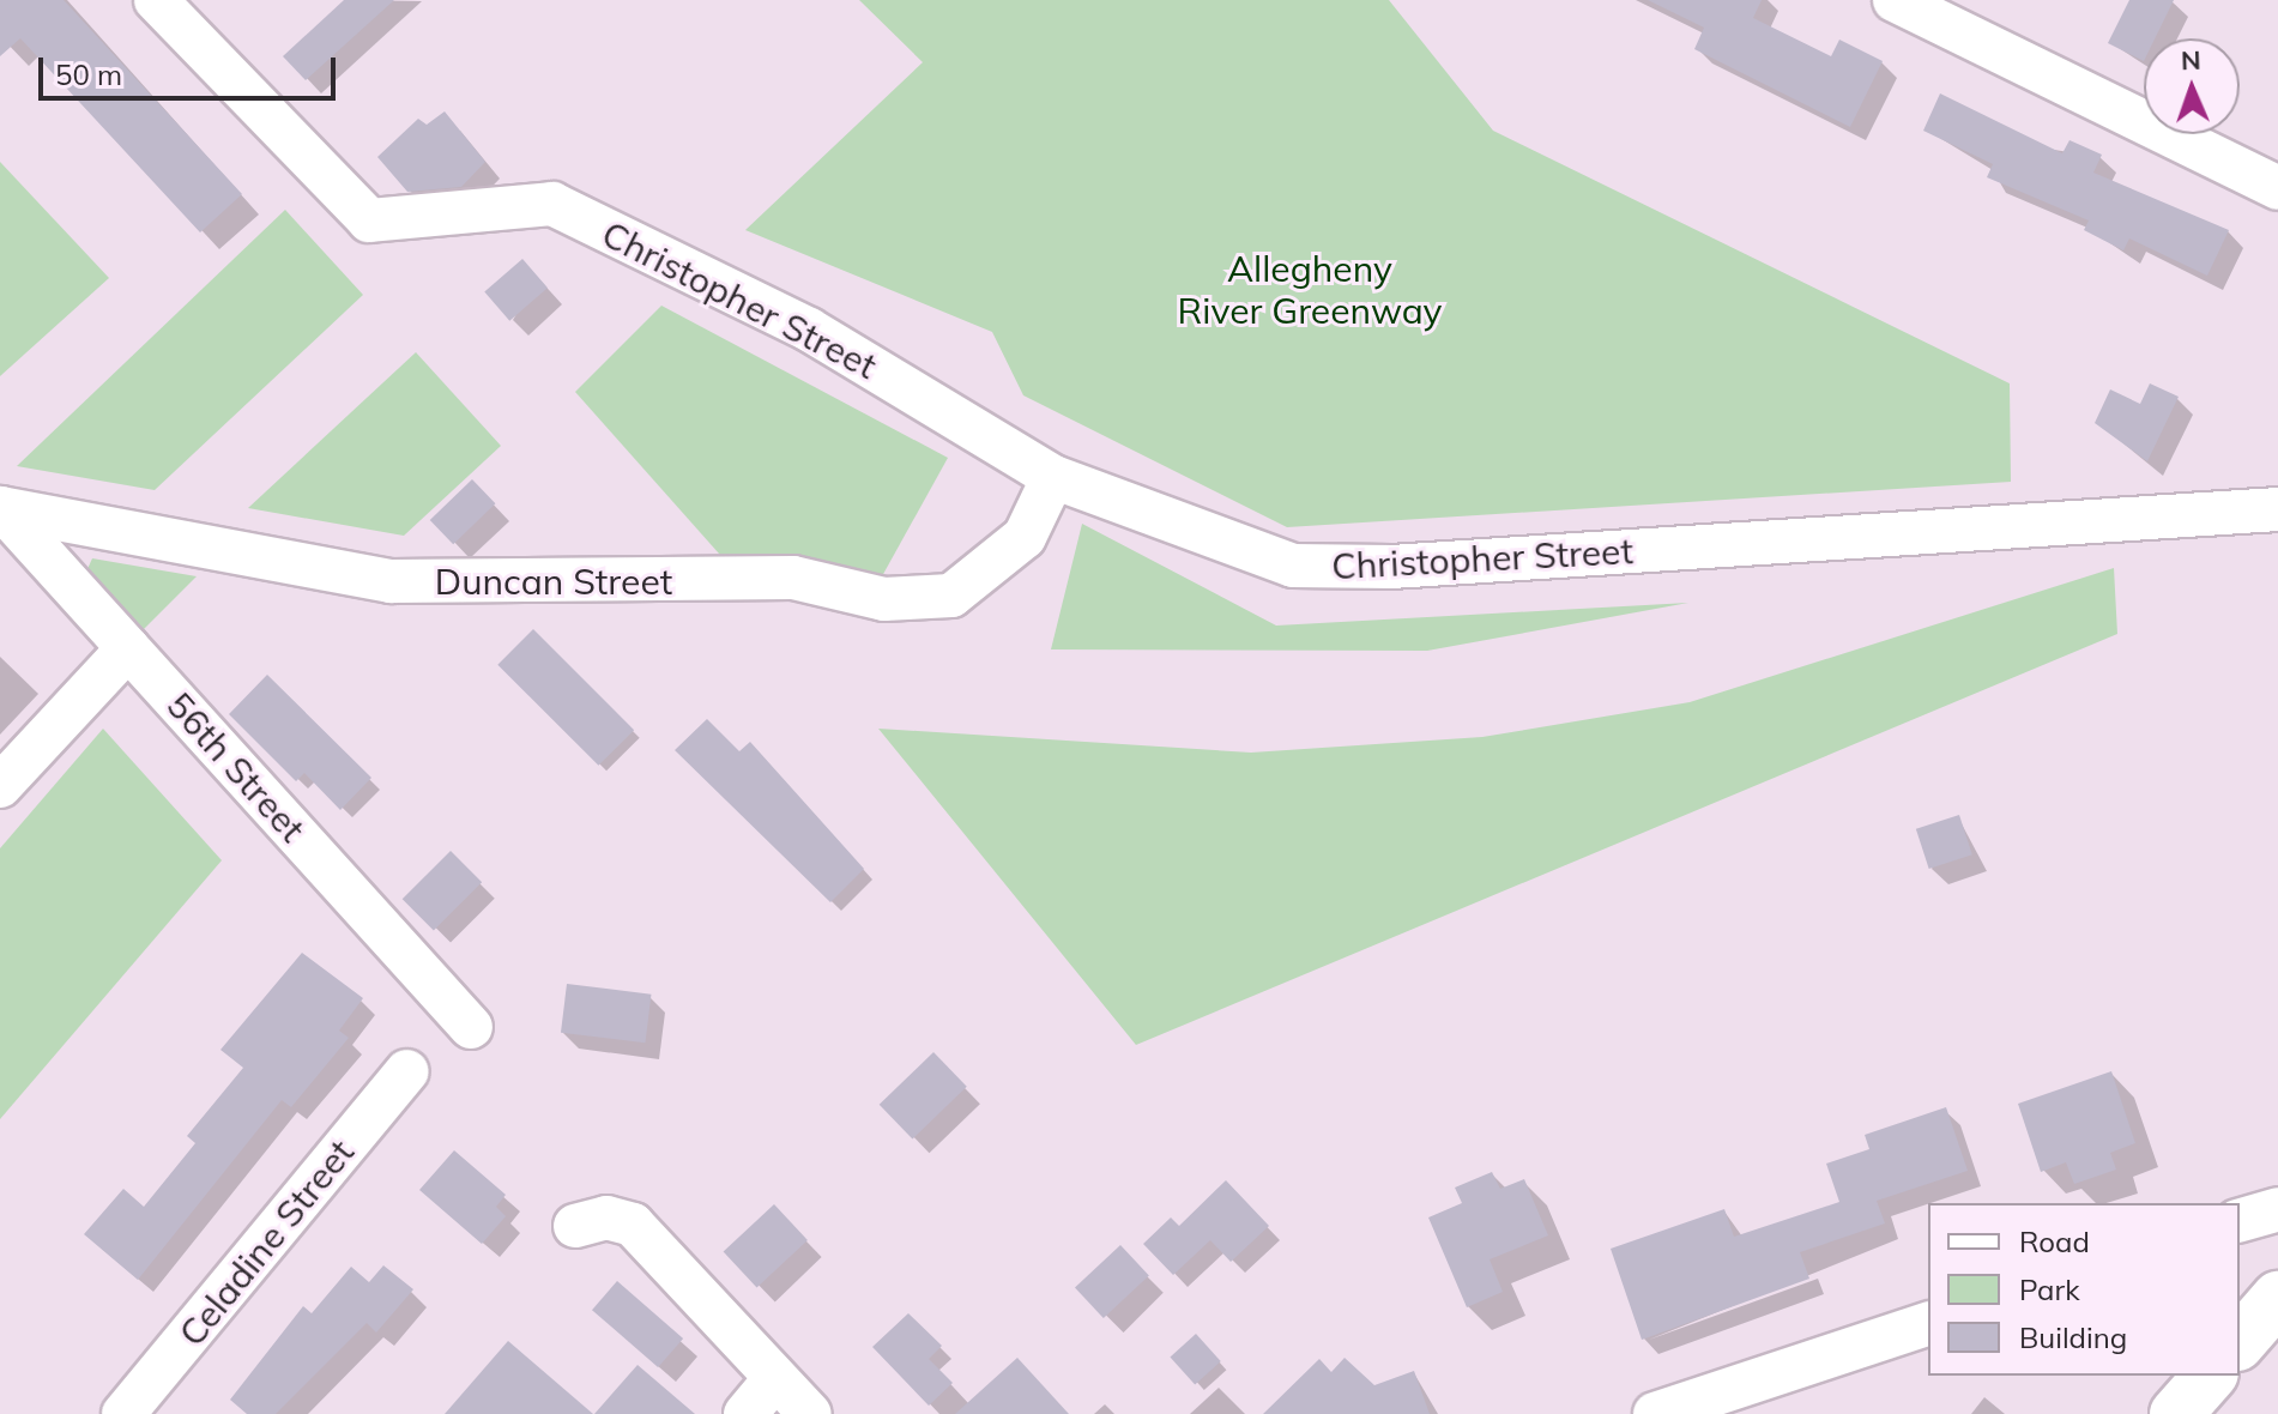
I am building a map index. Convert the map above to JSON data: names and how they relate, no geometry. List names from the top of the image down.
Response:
{
  "streets": {
    "street": [
      "Christopher Street",
      "Duncan Street",
      "56th Street",
      "Celadine Street"
    ]
  },
  "crossings": [
    ["Christopher Street", "Duncan Street"],
    ["Duncan Street", "56th Street"]
  ],
  "parks": ["Allegheny River Greenway"],
  "legend": ["Road", "Park", "Building"],
  "scale_bar": "50 m",
  "north": "top"
}
